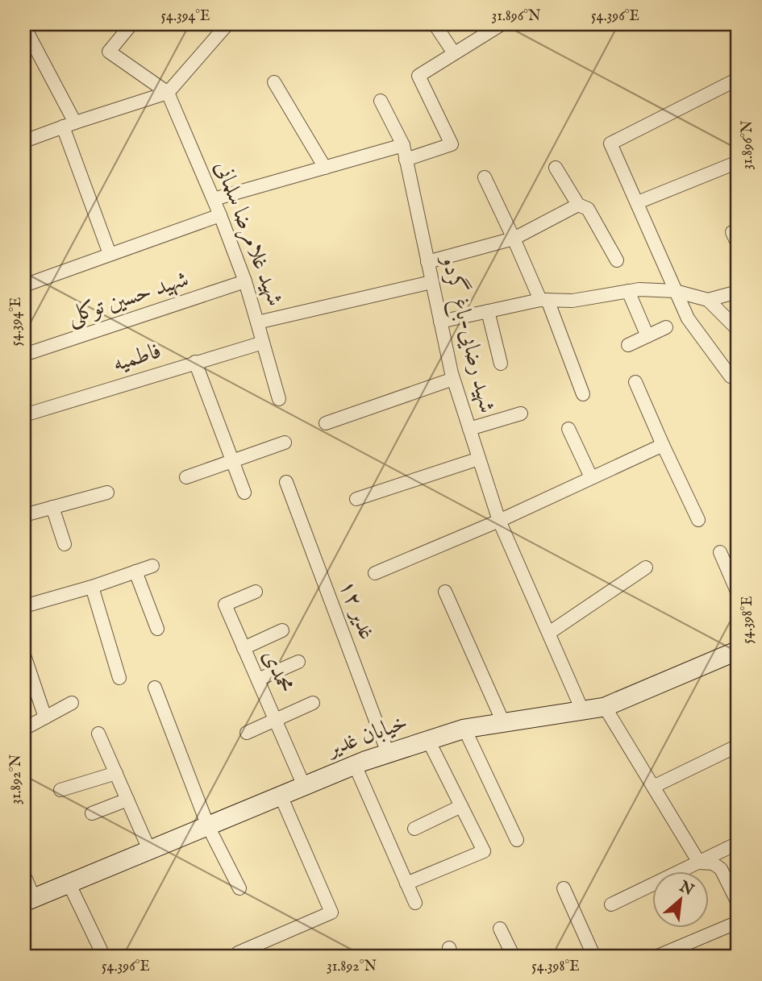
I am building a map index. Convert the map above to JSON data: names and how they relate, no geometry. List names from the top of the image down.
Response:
{
  "streets": {
    "main road": ["خیابان غدیر"],
    "street": [
      "شهید غلامرضا سلمانی",
      "شهید حسین توکلی",
      "شهید رضایی-باغ گردو",
      "فاطمیه",
      "غدیر ۱۲",
      "محمدی"
    ]
  },
  "crossings": [
    ["شهید غلامرضا سلمانی", "شهید حسین توکلی"],
    ["شهید غلامرضا سلمانی", "شهید رضایی-باغ گردو"],
    ["شهید رضایی-باغ گردو", "خیابان غدیر"],
    ["غدیر ۱۲", "خیابان غدیر"],
    ["محمدی", "خیابان غدیر"]
  ],
  "north": "top right",
  "coordinates": [
    "54.394°E",
    "31.896°N",
    "54.396°E",
    "54.398°E",
    "31.892°N"
  ]
}
